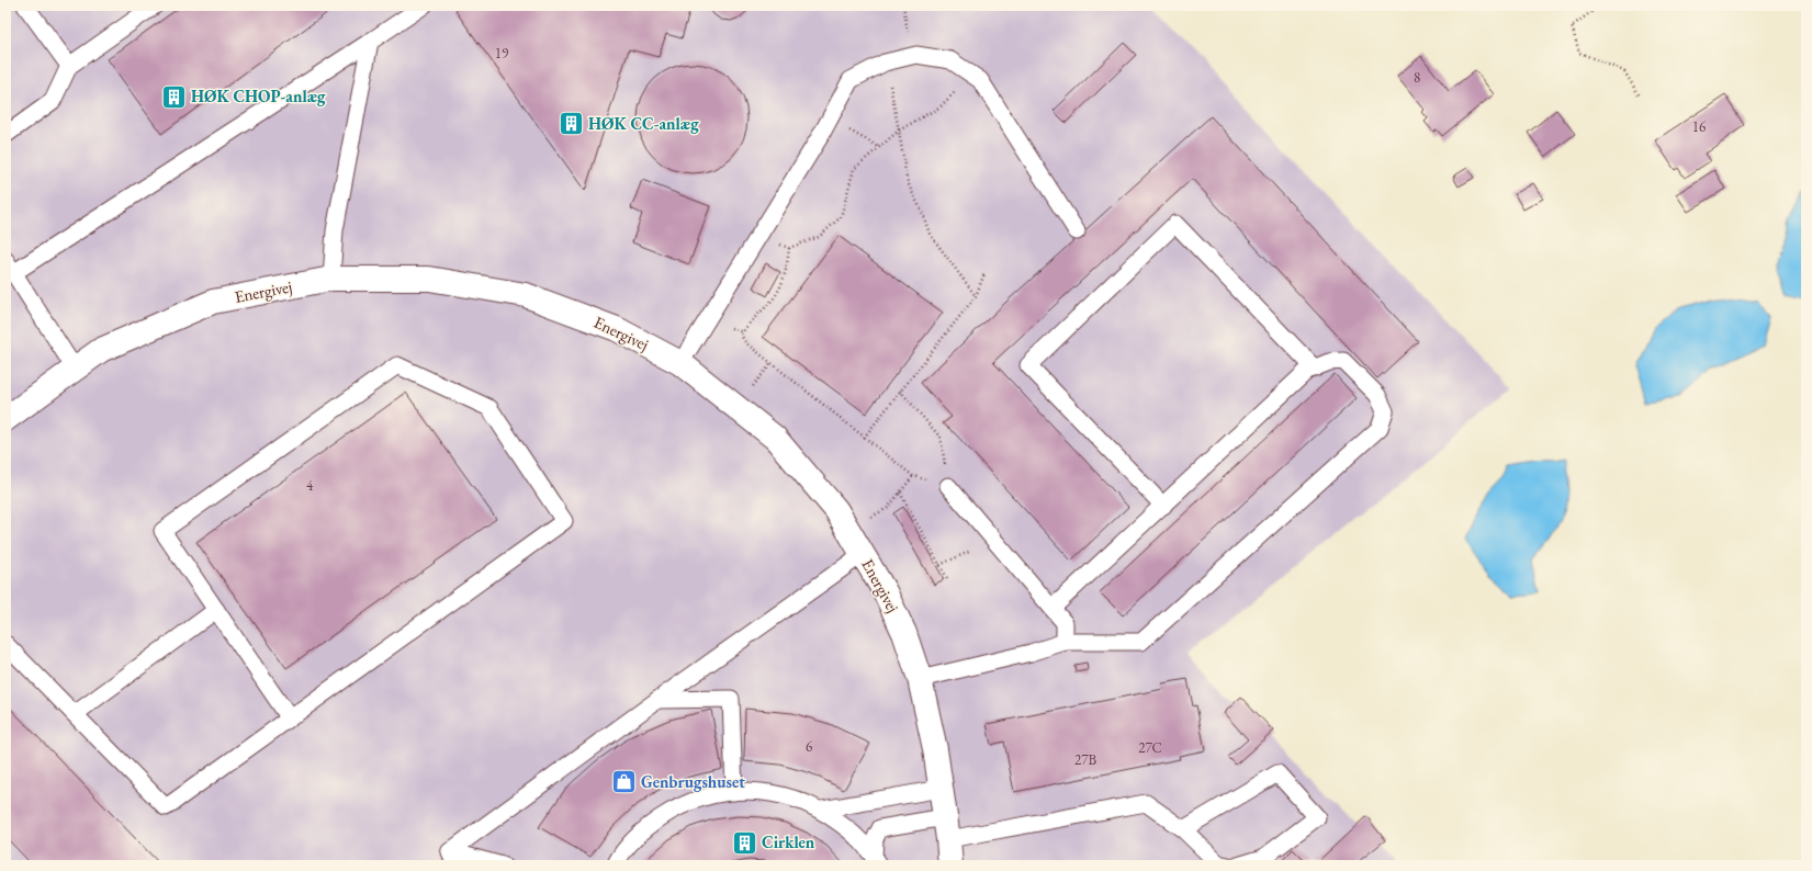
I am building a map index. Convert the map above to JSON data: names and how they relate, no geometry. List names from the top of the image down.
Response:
{
  "streets": {
    "street": ["Energivej"]
  },
  "places": {
    "building": ["HØK CHOP-anlæg", "HØK CC-anlæg", "Cirklen"],
    "shop": ["Genbrugshuset"]
  },
  "house_numbers": [
    "19",
    "8",
    "16",
    "4",
    "6",
    "27C",
    "27B"
  ]
}
